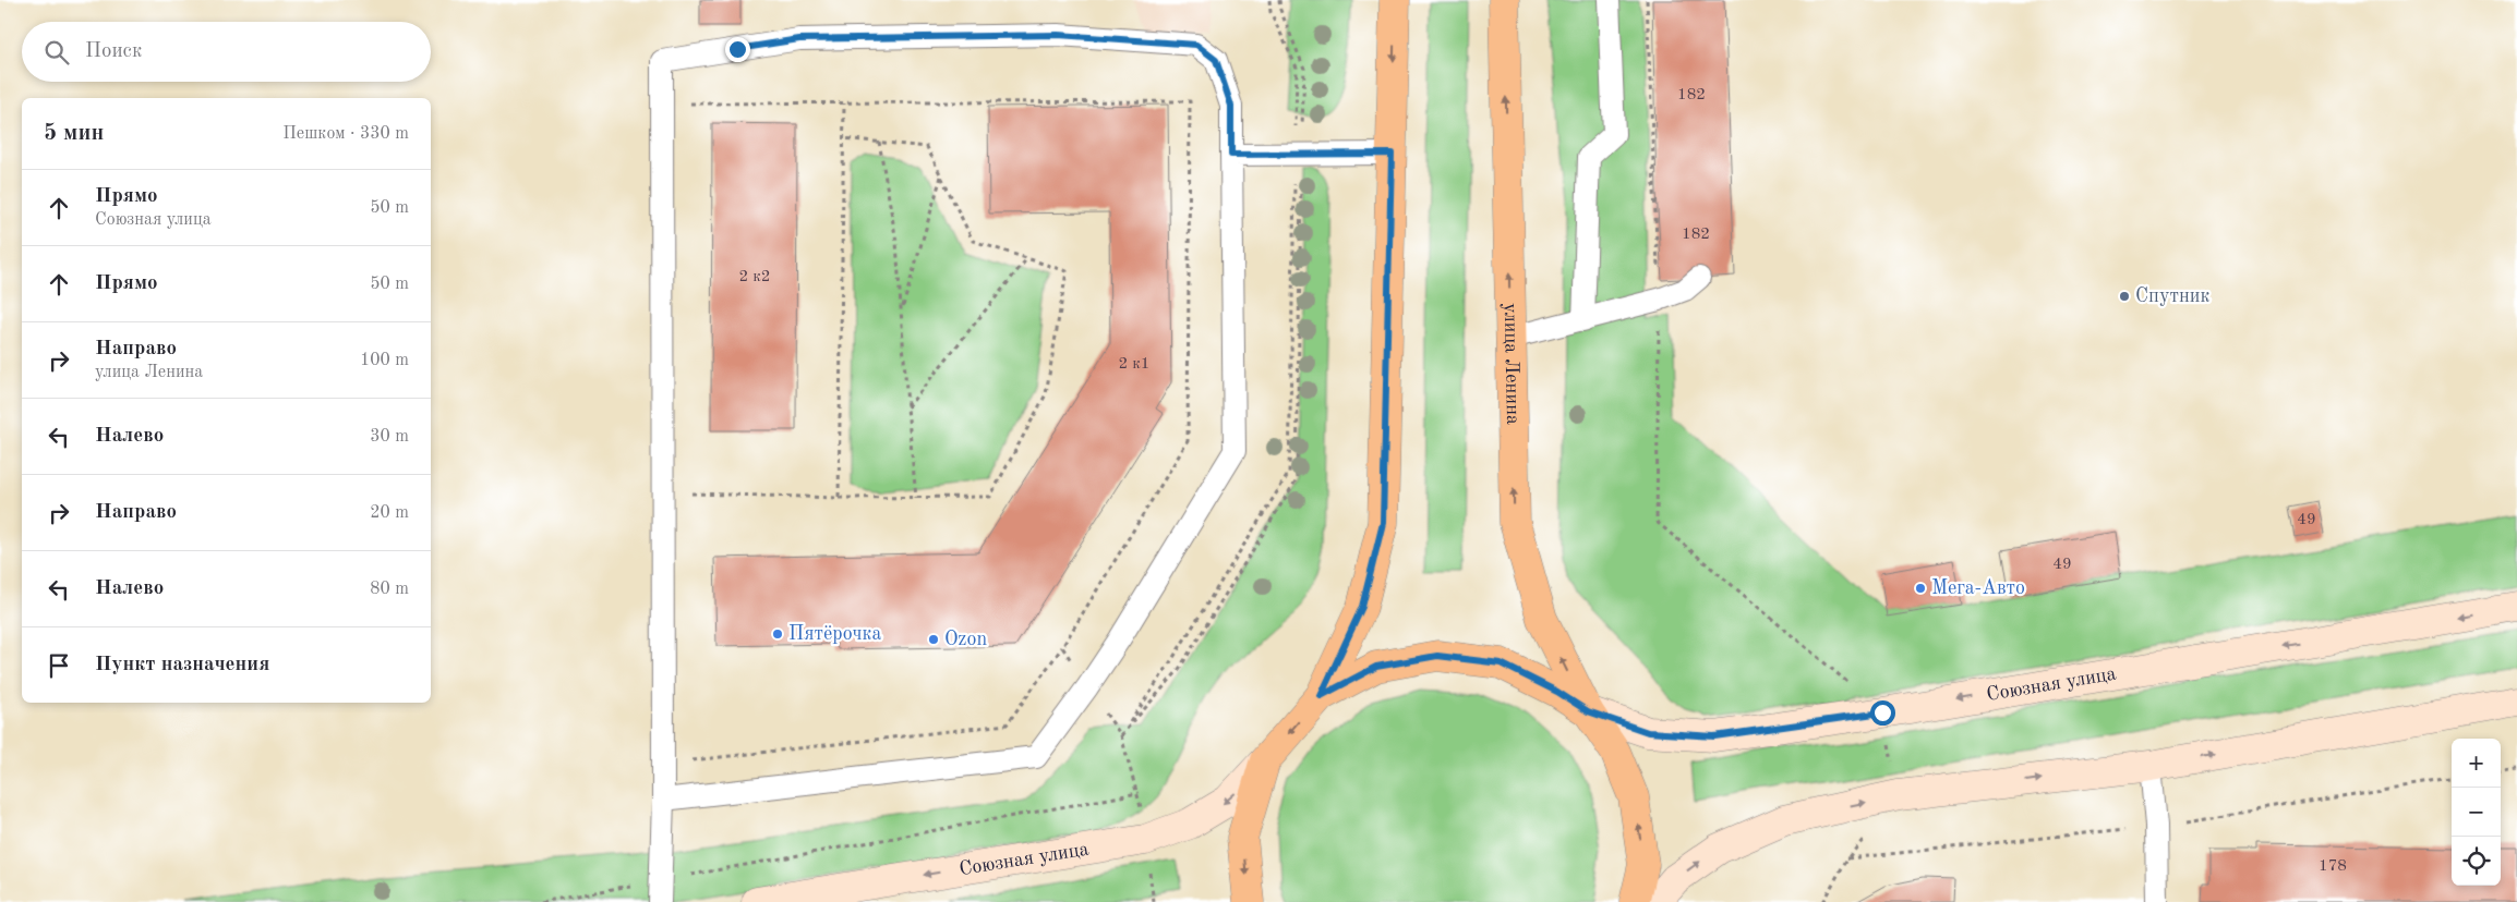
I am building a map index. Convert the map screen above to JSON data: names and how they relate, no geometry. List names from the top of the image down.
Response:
{
  "streets": {
    "main road": ["улица Ленина", "Союзная улица"]
  },
  "crossings": [
    ["улица Ленина", "Союзная улица"]
  ],
  "places": [
    "Спутник",
    "Мега-Авто",
    "Пятёрочка",
    "Ozon"
  ],
  "house_numbers": [
    "182",
    "182",
    "2 к2",
    "2 к1",
    "49",
    "49",
    "178"
  ],
  "page": {
    "search": "Поиск",
    "heading": ["5 мин", "Пешком · 330 m"],
    "list": [
      ["Прямо", "Союзная улица", "50 m"],
      ["Прямо", "50 m"],
      ["Направо", "улица Ленина", "100 m"],
      ["Налево", "30 m"],
      ["Направо", "20 m"],
      ["Налево", "80 m"],
      "Пункт назначения"
    ],
    "map_buttons": ["+", "−"]
  }
}
